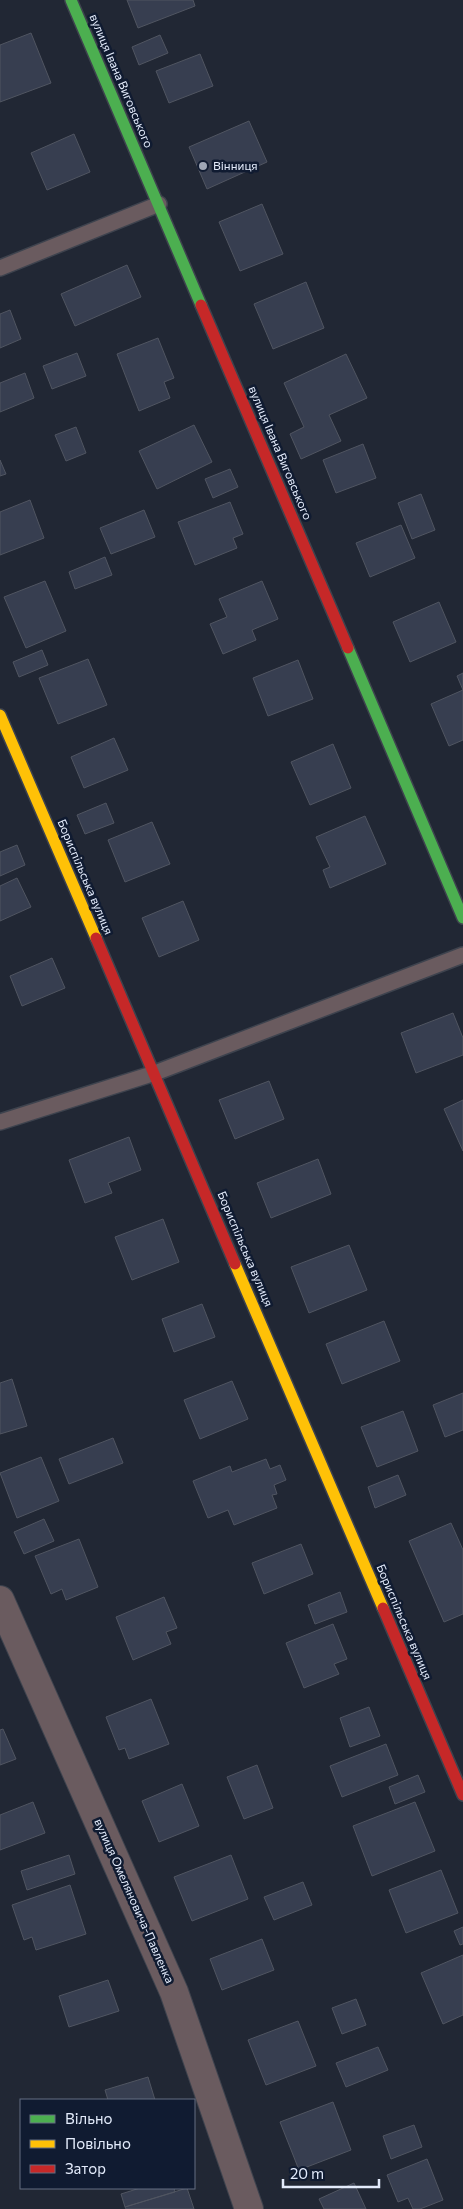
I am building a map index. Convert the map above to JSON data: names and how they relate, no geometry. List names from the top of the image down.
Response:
{
  "streets": {
    "street": ["вулиця Івана Виговського", "Бориспільська вулиця", "вулиця Омеляновича-Павленка"]
  },
  "places": ["Вінниця"],
  "legend": ["Вільно", "Повільно", "Затор"],
  "scale_bar": "20 m"
}
